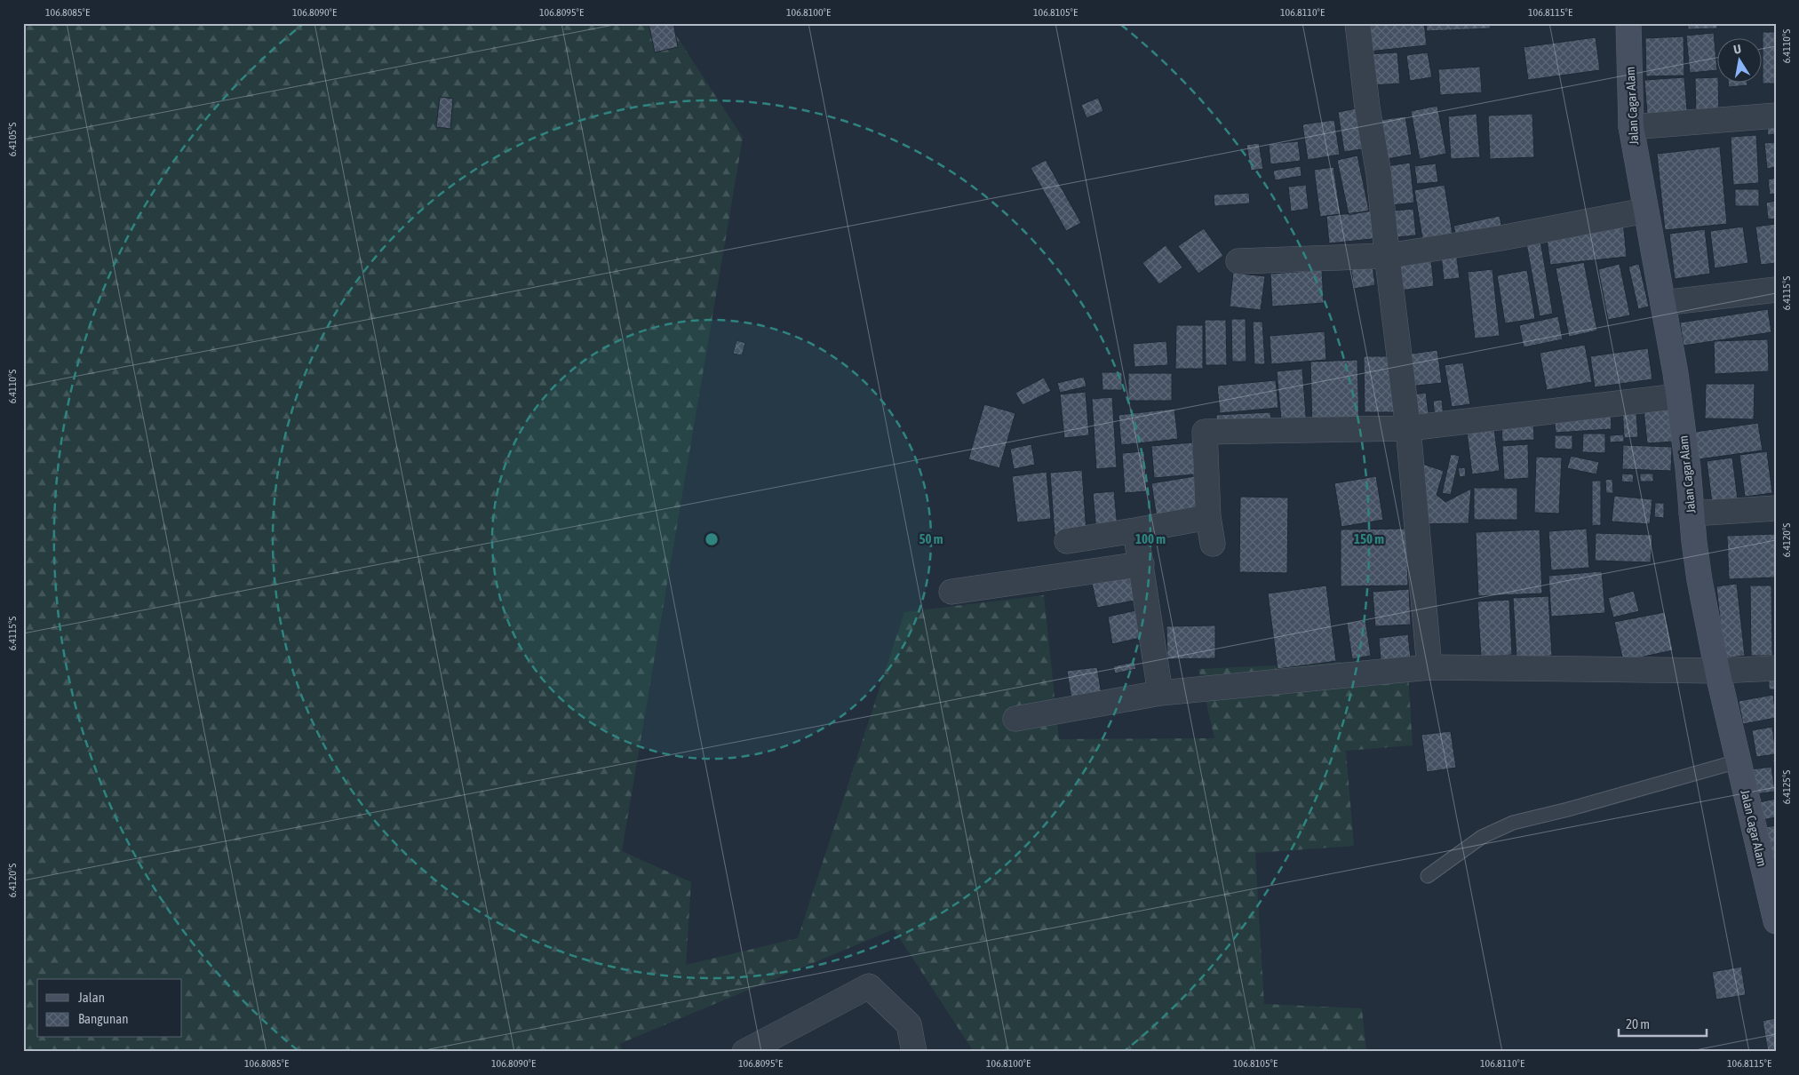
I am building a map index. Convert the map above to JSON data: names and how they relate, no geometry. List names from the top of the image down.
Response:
{
  "streets": {
    "street": ["Jalan Cagar Alam"]
  },
  "legend": ["Jalan", "Bangunan"],
  "scale_bar": "20 m",
  "north": "top",
  "coordinates": [
    "106.8085°E",
    "106.8090°E",
    "106.8095°E",
    "106.8100°E",
    "106.8105°E",
    "106.8110°E",
    "106.8115°E",
    "6.4110°S",
    "6.4105°S",
    "6.4115°S",
    "6.4120°S",
    "6.4125°S"
  ],
  "rings": ["50 m", "100 m", "150 m"]
}
